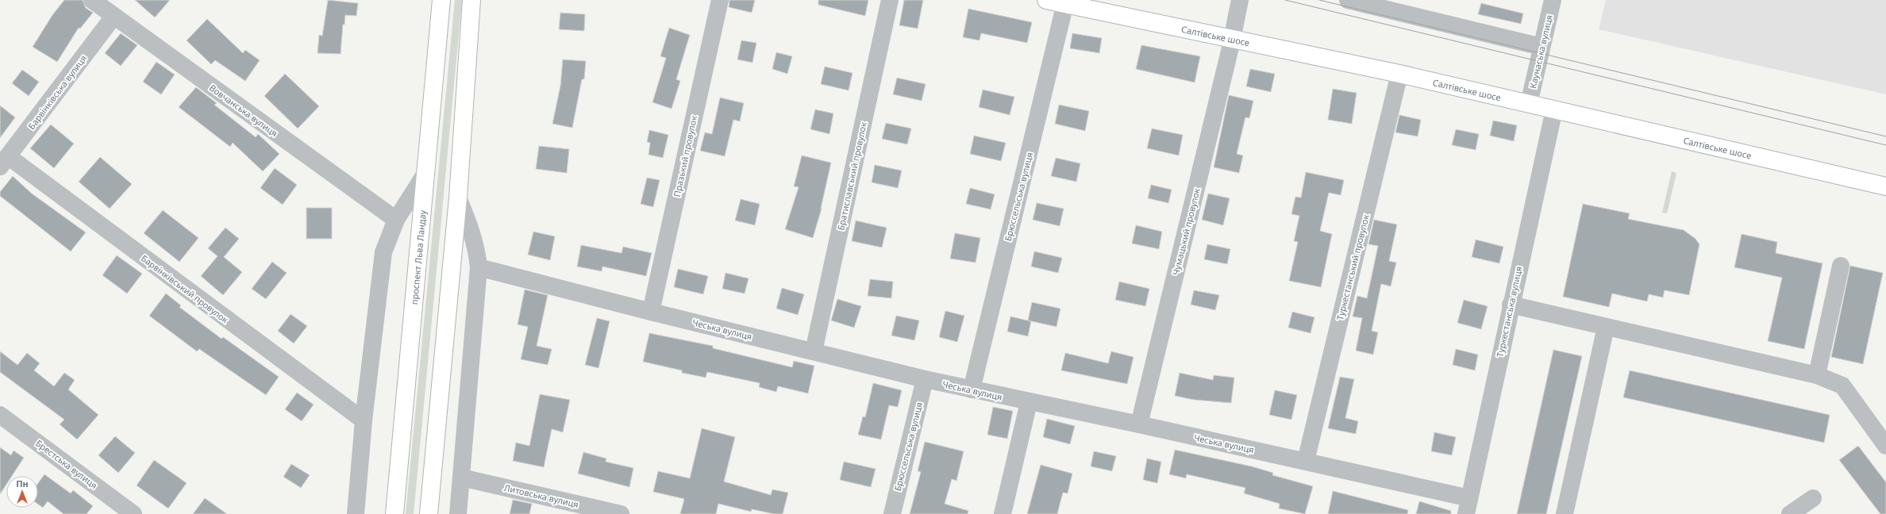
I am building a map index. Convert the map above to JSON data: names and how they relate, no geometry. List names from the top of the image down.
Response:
{
  "streets": {
    "main road": ["Салтівське шосе", "проспект Льва Ландау"],
    "street": [
      "Каунаська вулиця",
      "Барвінківська вулиця",
      "Вовчанська вулиця",
      "Празький провулок",
      "Братиславський провулок",
      "Брюссельська вулиця",
      "Чумацький провулок",
      "Туркестанський провулок",
      "Барвінківський провулок",
      "Туркестанська вулиця",
      "Чеська вулиця",
      "Брестська вулиця",
      "Литовська вулиця"
    ]
  },
  "crossings": [
    ["Салтівське шосе", "Каунаська вулиця"],
    ["Салтівське шосе", "Брюссельська вулиця"],
    ["Салтівське шосе", "Чумацький провулок"],
    ["Салтівське шосе", "Туркестанський провулок"],
    ["Салтівське шосе", "Туркестанська вулиця"],
    ["Барвінківська вулиця", "Вовчанська вулиця"],
    ["Барвінківська вулиця", "Барвінківський провулок"],
    ["Празький провулок", "Чеська вулиця"],
    ["Братиславський провулок", "Чеська вулиця"],
    ["Брюссельська вулиця", "Чеська вулиця"],
    ["Чумацький провулок", "Чеська вулиця"],
    ["Туркестанський провулок", "Чеська вулиця"],
    ["Туркестанська вулиця", "Чеська вулиця"]
  ],
  "north": "top"
}
